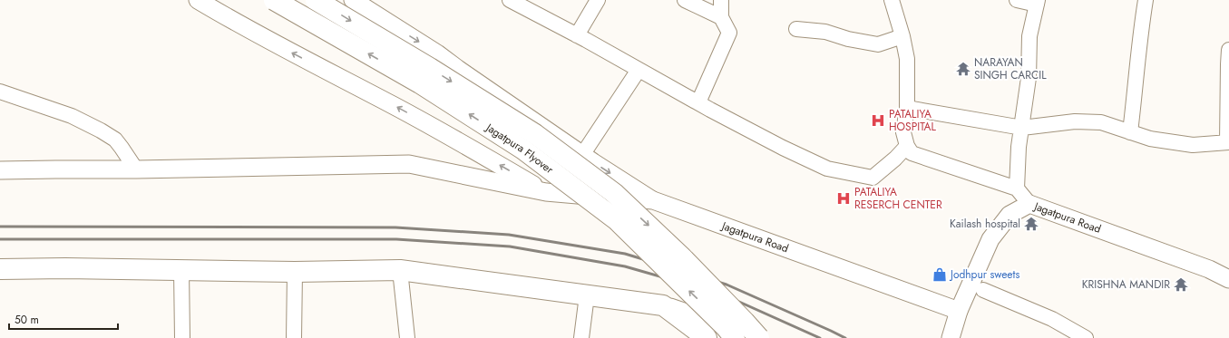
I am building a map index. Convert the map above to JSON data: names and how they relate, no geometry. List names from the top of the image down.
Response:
{
  "streets": {
    "main road": ["Jagatpura Flyover"],
    "street": ["Jagatpura Road"]
  },
  "places": {
    "temple": ["NARAYAN SINGH CARCIL", "Kailash hospital", "KRISHNA MANDIR"],
    "hospital": ["PATALIYA HOSPITAL", "PATALIYA RESERCH CENTER"],
    "shop": ["Jodhpur sweets"]
  },
  "scale_bar": "50 m"
}
